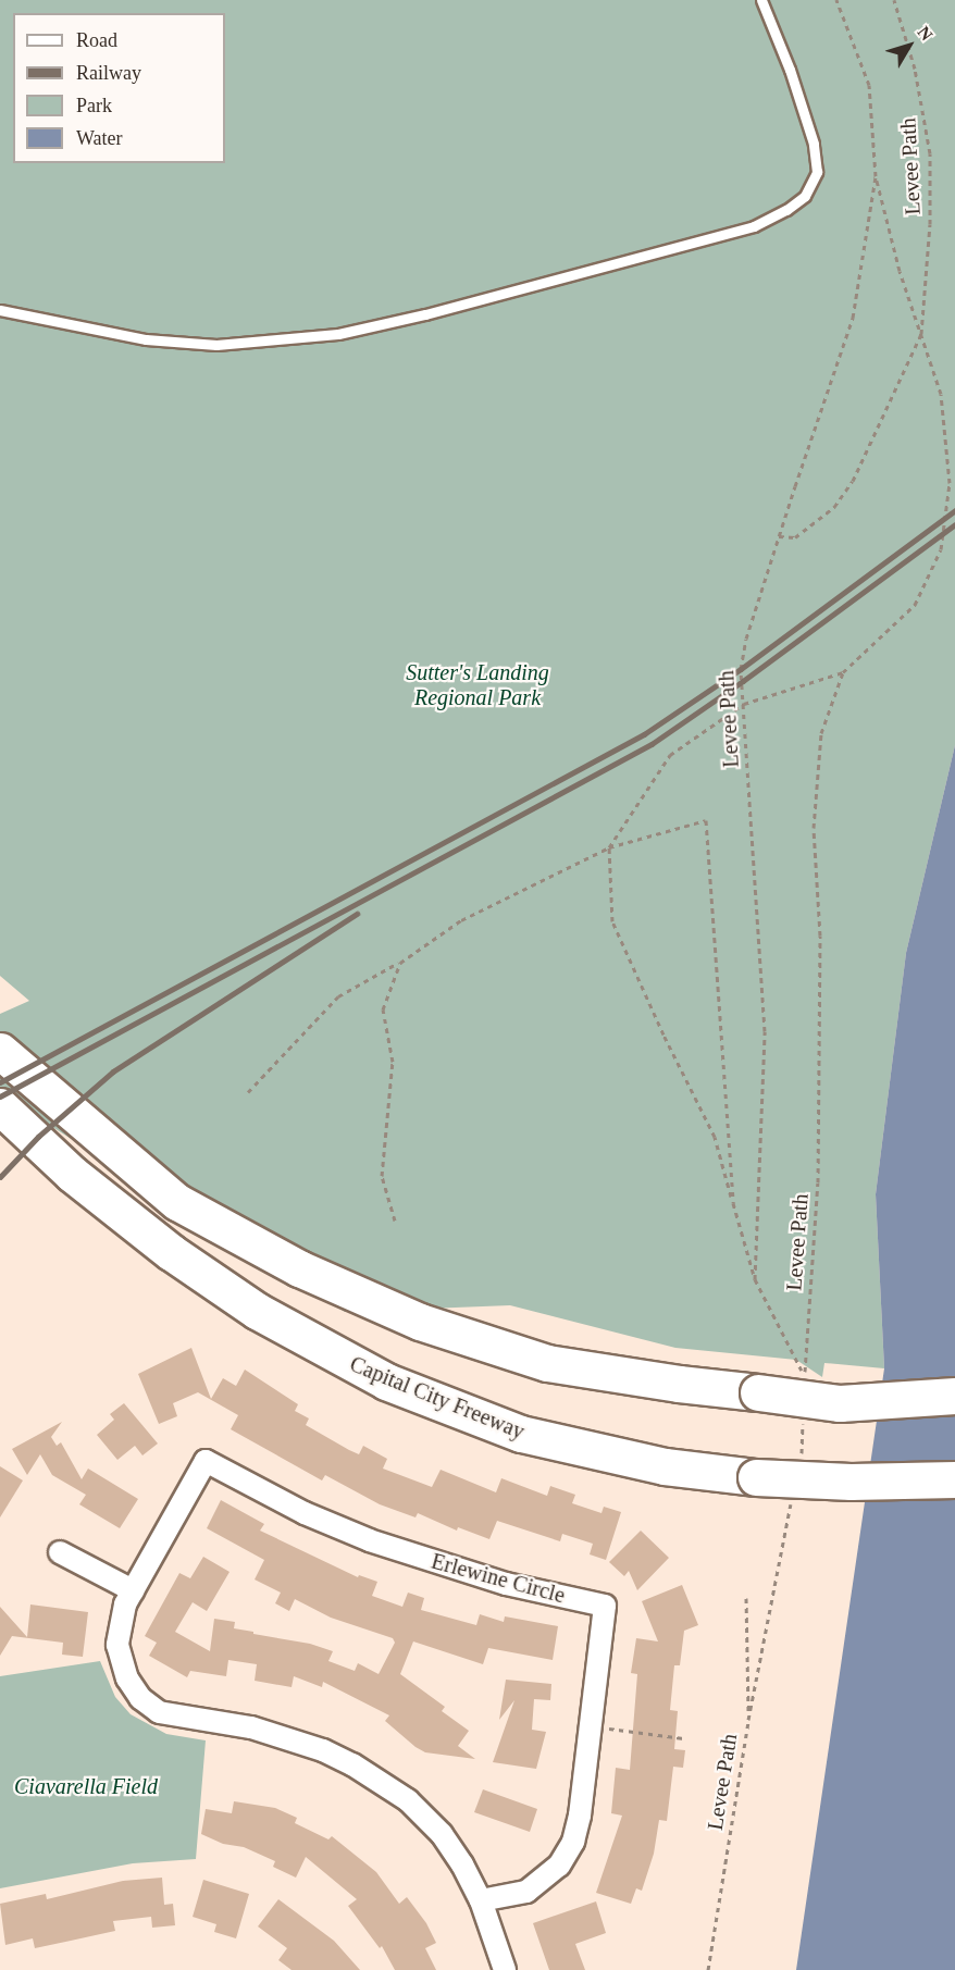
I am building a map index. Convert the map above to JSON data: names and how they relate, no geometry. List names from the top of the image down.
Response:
{
  "streets": {
    "highway": ["Capital City Freeway"],
    "street": ["Erlewine Circle"],
    "path": ["Levee Path"]
  },
  "parks": ["Sutter's Landing Regional Park", "Ciavarella Field"],
  "legend": [
    "Road",
    "Railway",
    "Park",
    "Water"
  ],
  "north": "top right"
}
